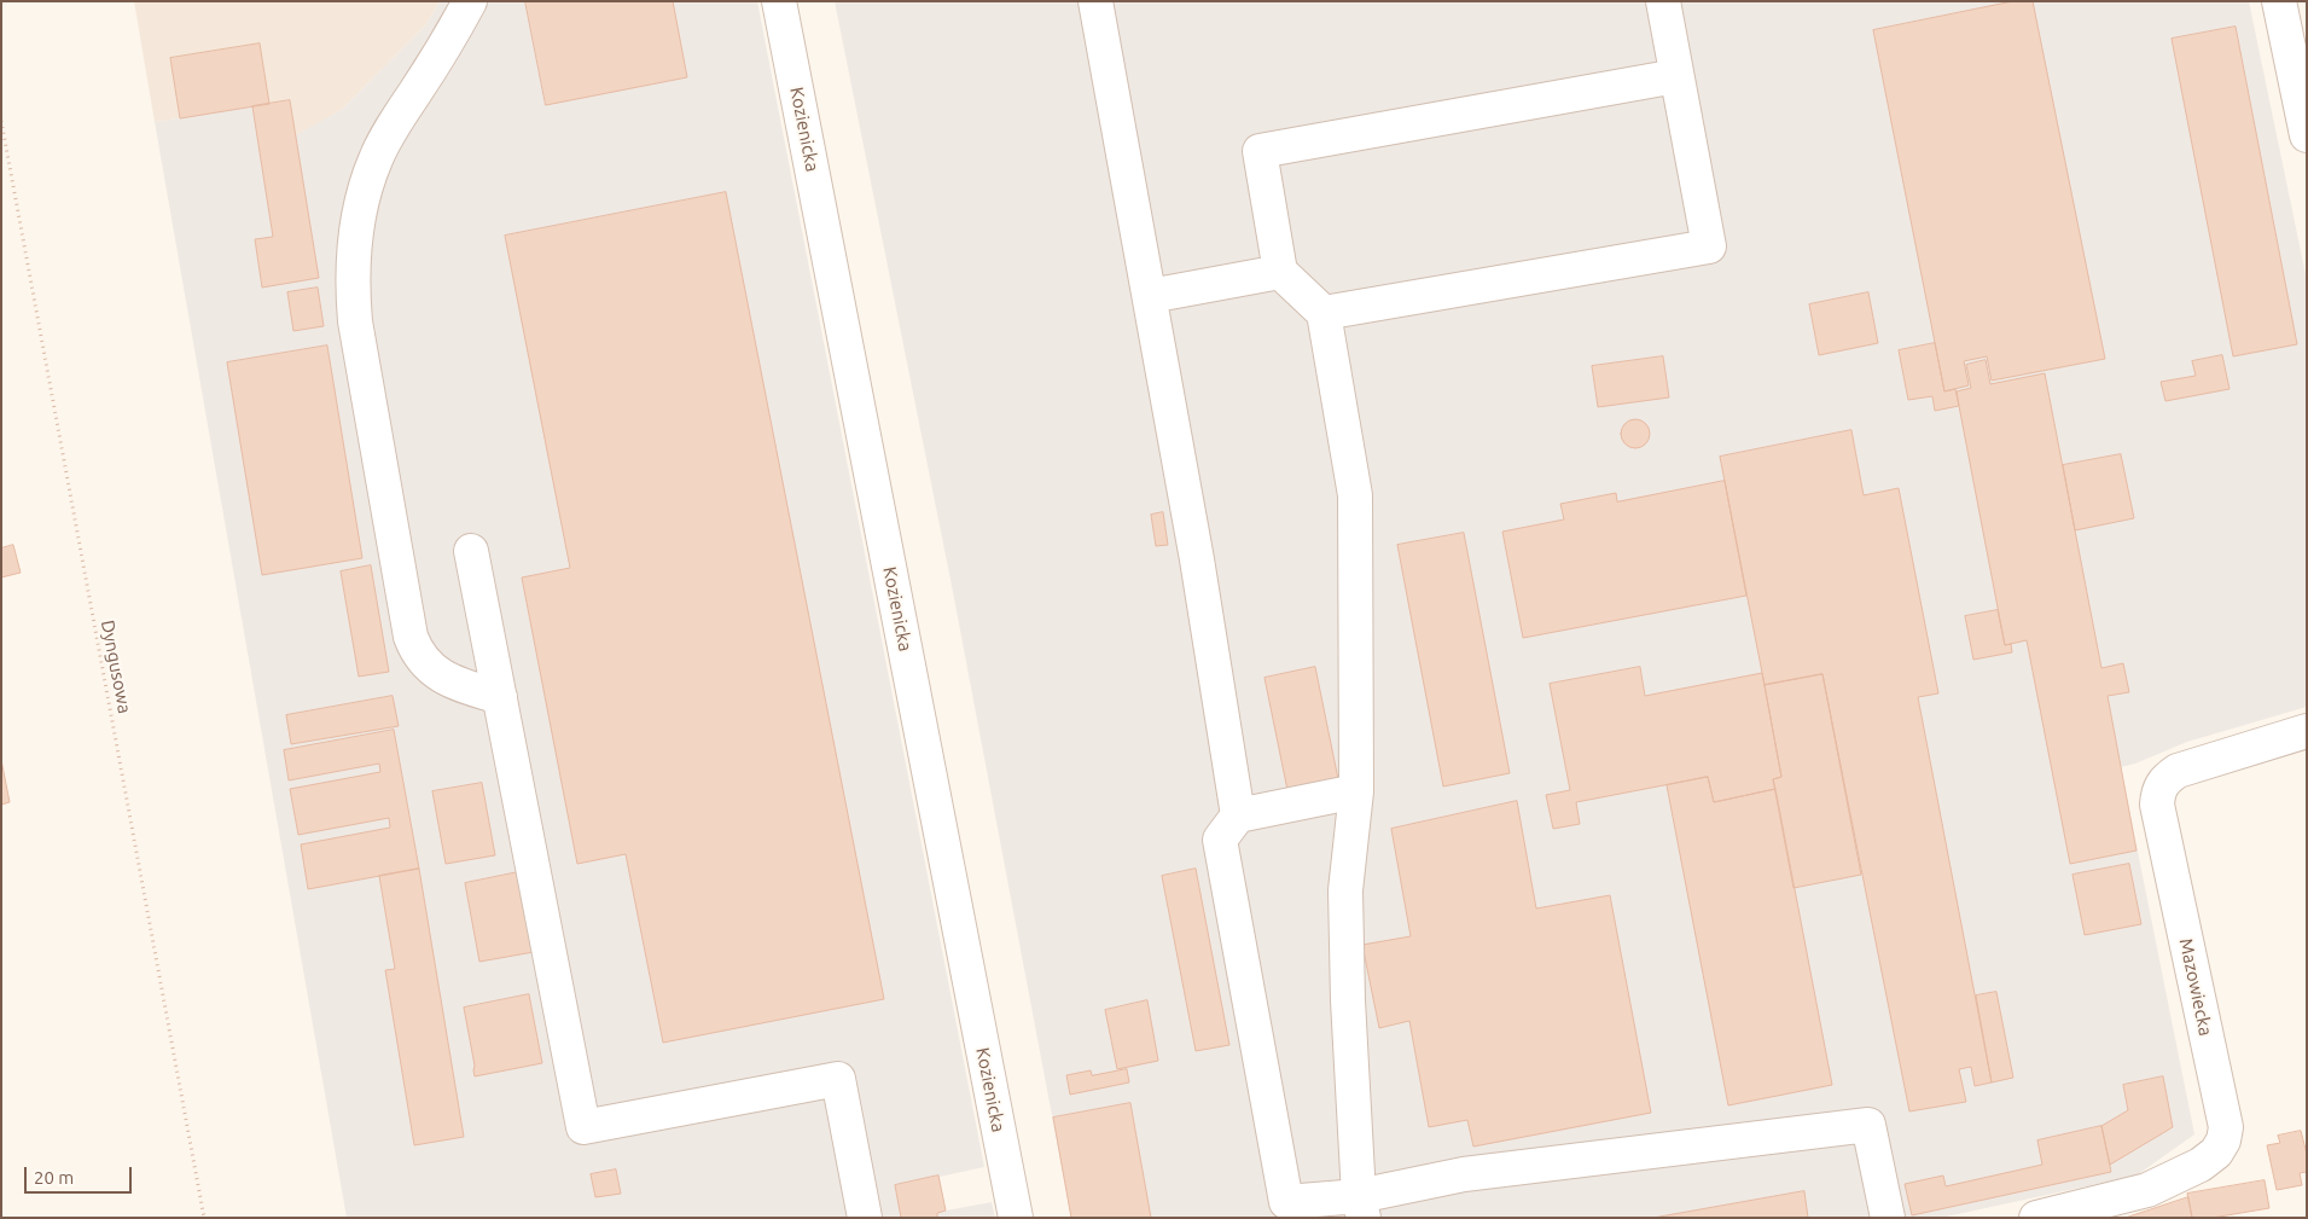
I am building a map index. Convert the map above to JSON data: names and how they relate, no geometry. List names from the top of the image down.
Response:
{
  "streets": {
    "street": ["Kozienicka", "Mazowiecka"],
    "path": ["Dyngusowa"]
  },
  "scale_bar": "20 m"
}
